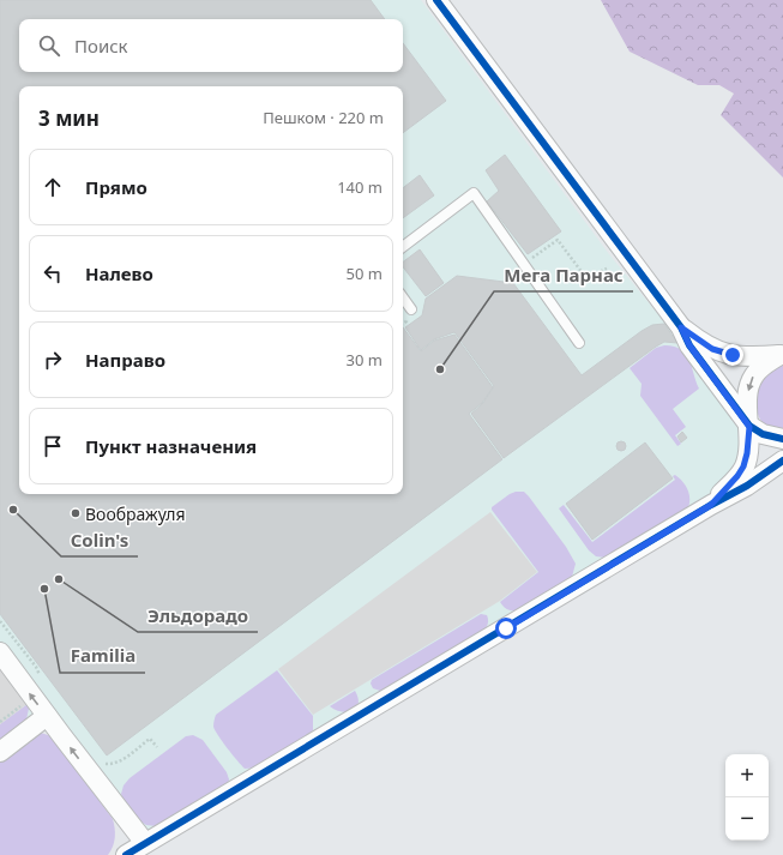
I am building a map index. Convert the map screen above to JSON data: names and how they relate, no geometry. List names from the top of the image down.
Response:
{
  "places": [
    "Мега Парнас",
    "Colin's",
    "Воображуля",
    "Эльдорадо",
    "Familia"
  ],
  "page": {
    "search": "Поиск",
    "heading": ["3 мин", "Пешком · 220 m"],
    "list": [
      ["Прямо", "140 m"],
      ["Налево", "50 m"],
      ["Направо", "30 m"],
      "Пункт назначения"
    ],
    "map_buttons": ["+", "−"]
  }
}
